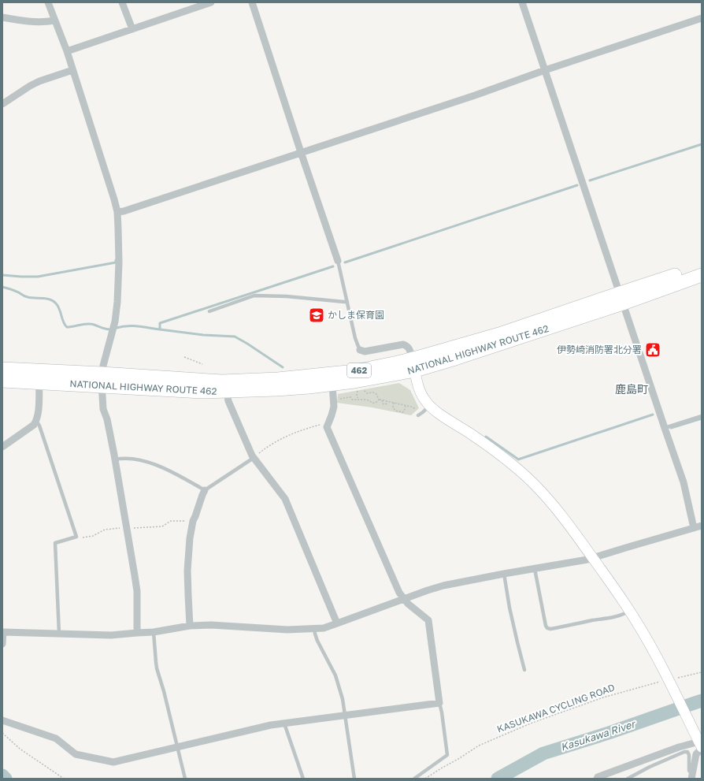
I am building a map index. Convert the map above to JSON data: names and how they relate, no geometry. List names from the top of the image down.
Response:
{
  "streets": {
    "highway": ["NATIONAL HIGHWAY ROUTE 462", "462"],
    "path": ["KASUKAWA CYCLING ROAD"]
  },
  "districts": ["鹿島町"],
  "water": ["Kasukawa River"],
  "places": {
    "school or university": ["かしま保育園"],
    "public building": ["伊勢崎消防署北分署"]
  }
}
